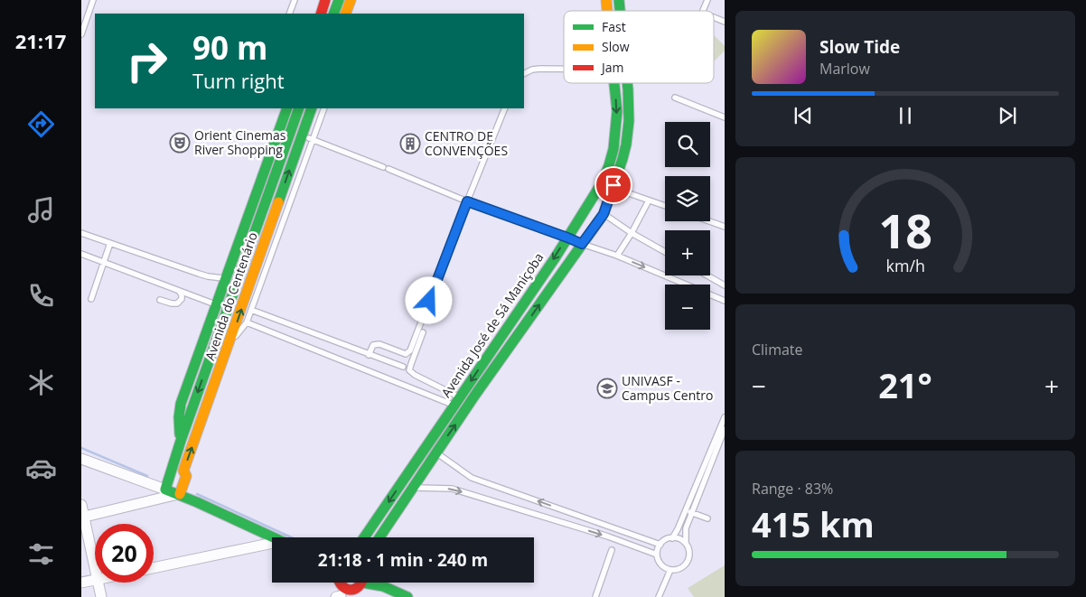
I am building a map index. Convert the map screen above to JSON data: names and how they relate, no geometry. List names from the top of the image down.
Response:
{
  "streets": {
    "main road": ["Avenida do Centenário", "Avenida José de Sá Maniçoba"]
  },
  "places": {
    "theatre": ["Orient Cinemas River Shopping"],
    "building": ["CENTRO DE CONVENÇÕES"],
    "school or university": ["UNIVASF - Campus Centro"]
  },
  "legend": ["Fast", "Slow", "Jam"],
  "page": {
    "tabs": "21:17",
    "turn": ["90 m", "Turn right"],
    "song": ["Slow Tide", "Marlow"],
    "map_buttons": ["+", "−"],
    "tile": [
      "Climate",
      ["Range · 83%", "415 km"]
    ],
    "heat": ["−", "21°", "+"],
    "limit": "20",
    "trip": "21:18 · 1 min · 240 m",
    "gauge": ["18", "km/h"]
  }
}
